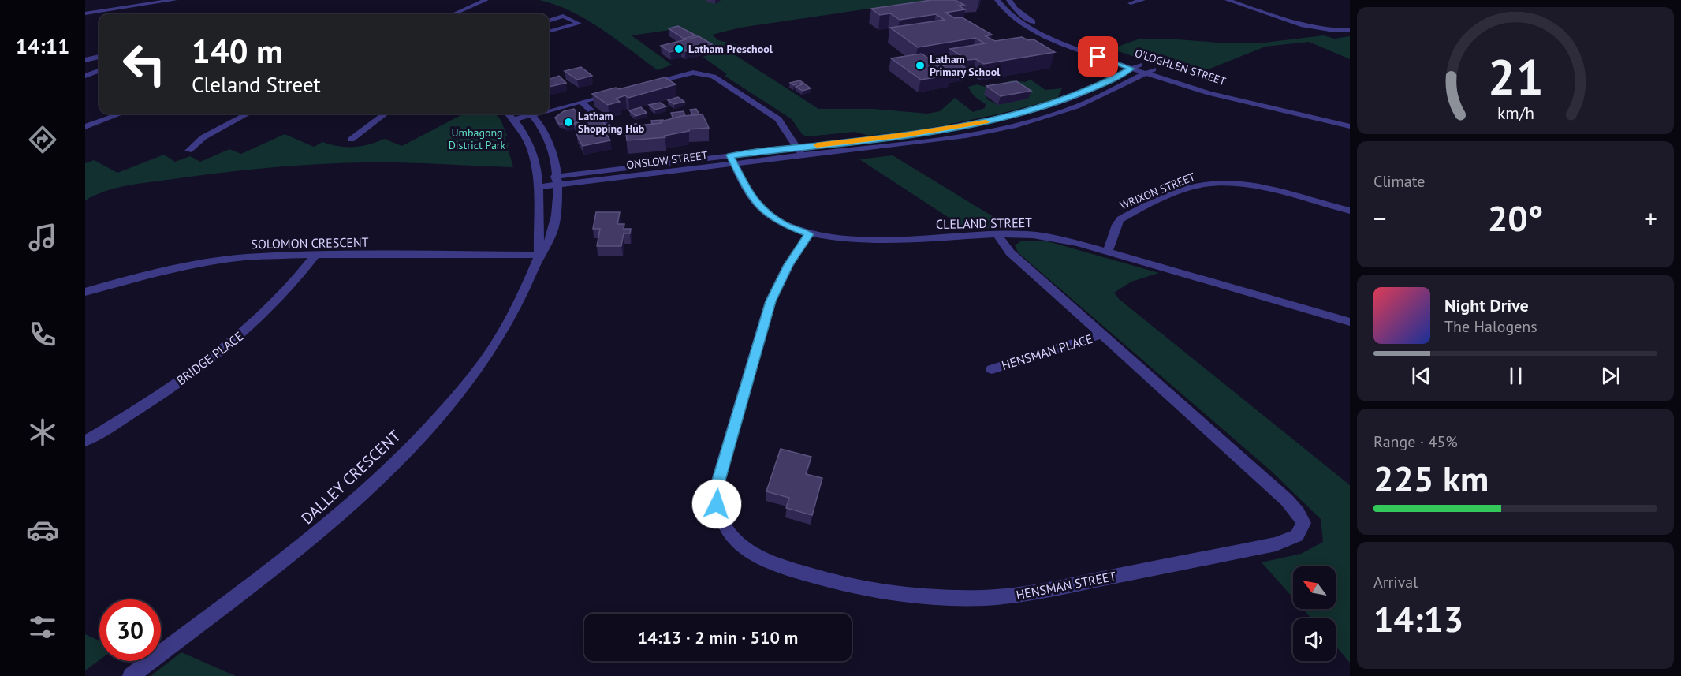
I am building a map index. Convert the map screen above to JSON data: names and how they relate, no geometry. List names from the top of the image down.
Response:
{
  "streets": {
    "street": [
      "O'LOGHLEN STREET",
      "ONSLOW STREET",
      "WRIXON STREET",
      "CLELAND STREET",
      "SOLOMON CRESCENT",
      "HENSMAN PLACE",
      "BRIDGE PLACE",
      "DALLEY CRESCENT",
      "HENSMAN STREET"
    ]
  },
  "crossings": [
    ["O'LOGHLEN STREET", "ONSLOW STREET"],
    ["ONSLOW STREET", "CLELAND STREET"],
    ["ONSLOW STREET", "DALLEY CRESCENT"],
    ["WRIXON STREET", "CLELAND STREET"],
    ["CLELAND STREET", "HENSMAN STREET"],
    ["SOLOMON CRESCENT", "BRIDGE PLACE"],
    ["SOLOMON CRESCENT", "DALLEY CRESCENT"],
    ["HENSMAN PLACE", "HENSMAN STREET"]
  ],
  "parks": ["Umbagong District Park"],
  "places": ["Latham Preschool", "Latham Primary School", "Latham Shopping Hub"],
  "north": "top left",
  "page": {
    "tabs": "14:11",
    "turn": ["140 m", "Cleland Street"],
    "tile": [
      "Climate",
      ["Range · 45%", "225 km"],
      ["Arrival", "14:13"]
    ],
    "heat": ["−", "20°", "+"],
    "song": ["Night Drive", "The Halogens"],
    "limit": "30",
    "trip": "14:13 · 2 min · 510 m",
    "gauge": ["21", "km/h"]
  }
}
